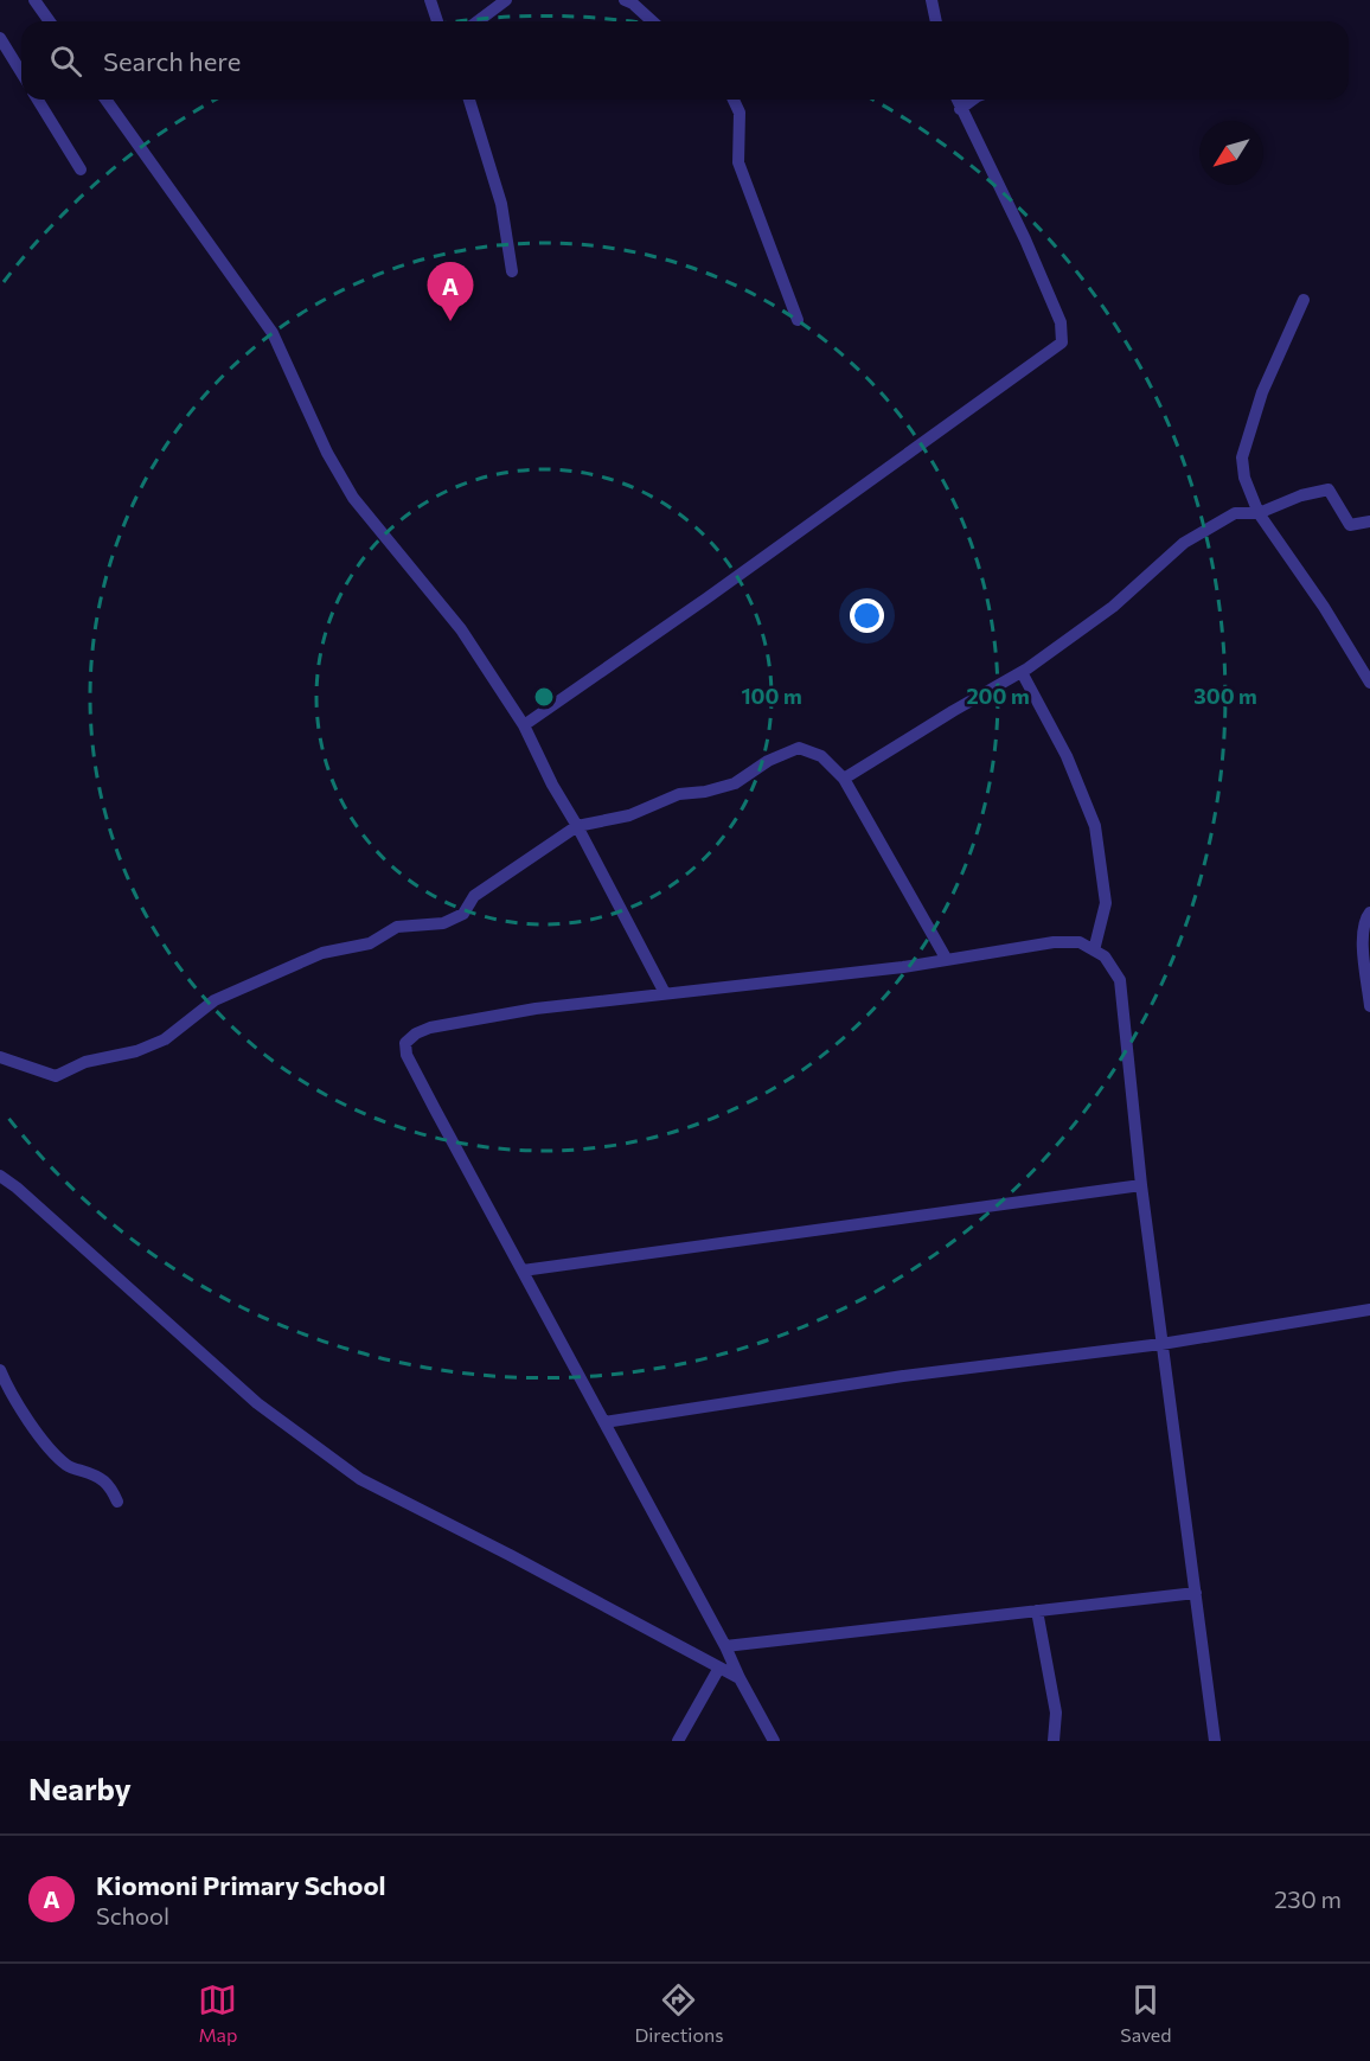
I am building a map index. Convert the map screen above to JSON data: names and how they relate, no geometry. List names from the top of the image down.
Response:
{
  "north": "bottom left",
  "page": {
    "search": "Search here",
    "pins": "A",
    "heading": "Nearby",
    "list": [
      {
        "mark": "A",
        "name": "Kiomoni Primary School",
        "note": "School",
        "value": "230 m"
      }
    ],
    "nav": ["Map", "Directions", "Saved"]
  },
  "rings": ["100 m", "200 m", "300 m"]
}
